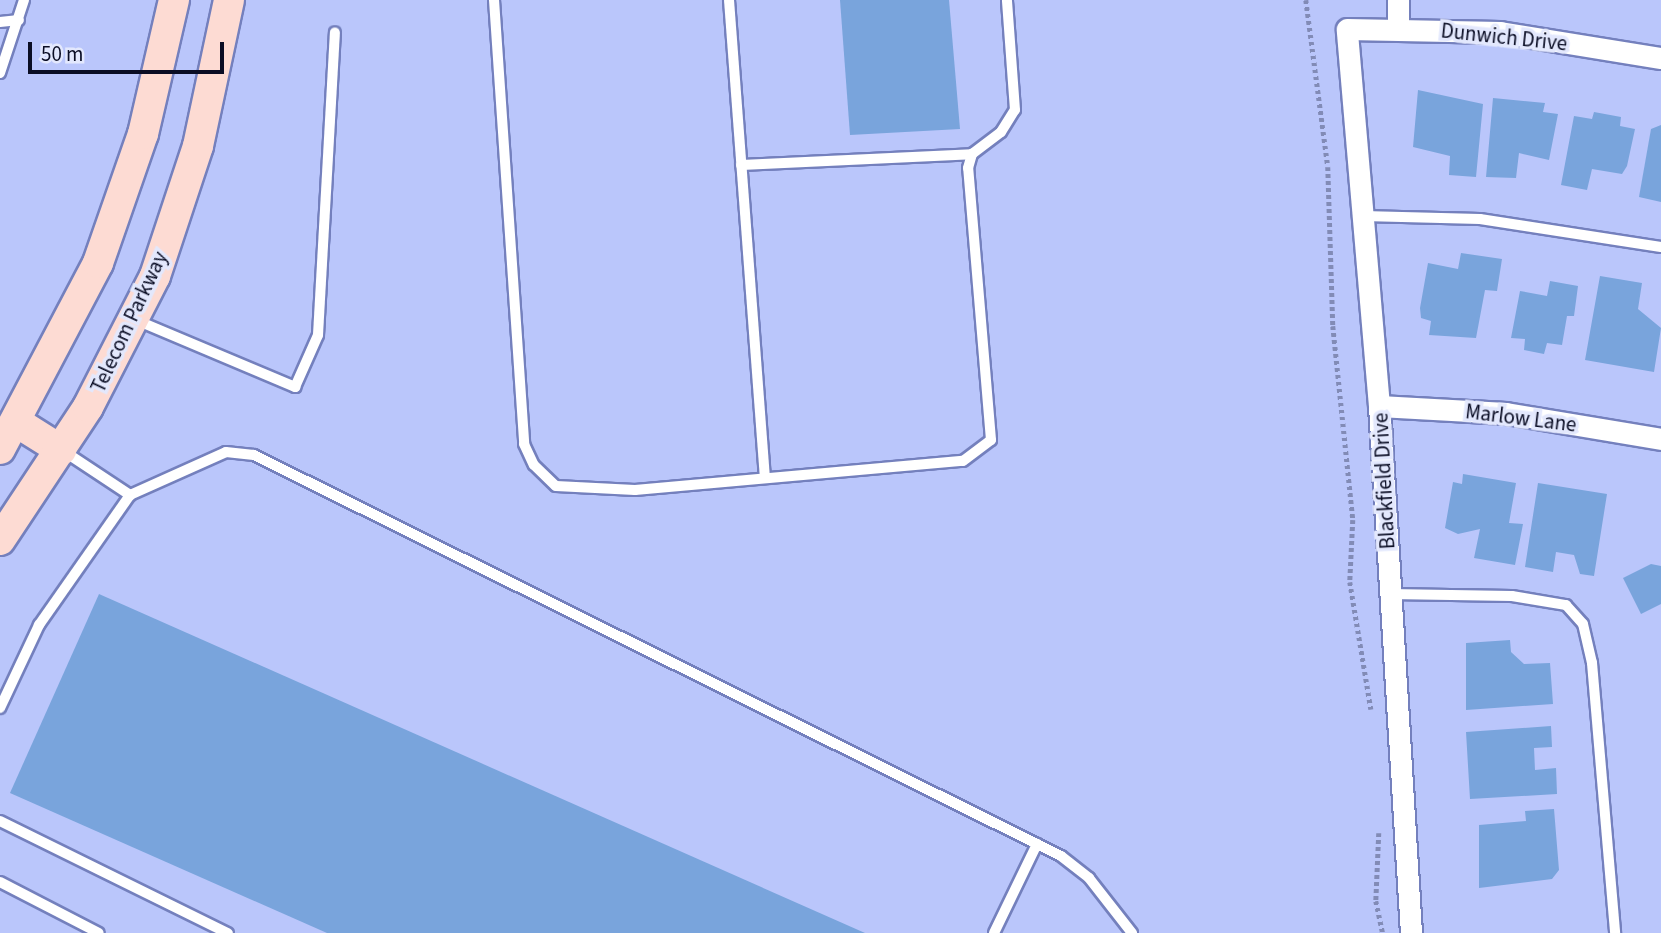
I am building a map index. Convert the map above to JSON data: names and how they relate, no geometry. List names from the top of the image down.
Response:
{
  "streets": {
    "street": [
      "Dunwich Drive",
      "Telecom Parkway",
      "Marlow Lane",
      "Blackfield Drive"
    ]
  },
  "crossings": [
    ["Dunwich Drive", "Blackfield Drive"],
    ["Marlow Lane", "Blackfield Drive"]
  ],
  "scale_bar": "50 m"
}
